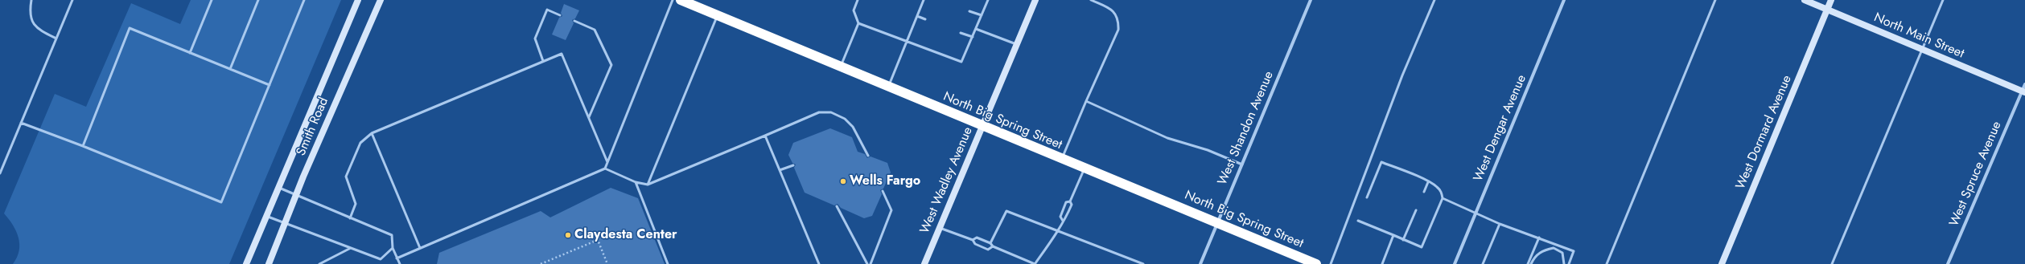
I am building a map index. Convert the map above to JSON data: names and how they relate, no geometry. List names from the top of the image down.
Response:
{
  "streets": {
    "highway": ["North Big Spring Street"],
    "street": [
      "North Main Street",
      "Smith Road",
      "West Shandon Avenue",
      "West Dengar Avenue",
      "West Dormard Avenue",
      "West Spruce Avenue",
      "West Wadley Avenue"
    ]
  },
  "crossings": [
    ["North Main Street", "West Dormard Avenue"],
    ["North Main Street", "West Spruce Avenue"],
    ["North Big Spring Street", "West Shandon Avenue"],
    ["North Big Spring Street", "West Wadley Avenue"]
  ],
  "places": ["Wells Fargo", "Claydesta Center"]
}
